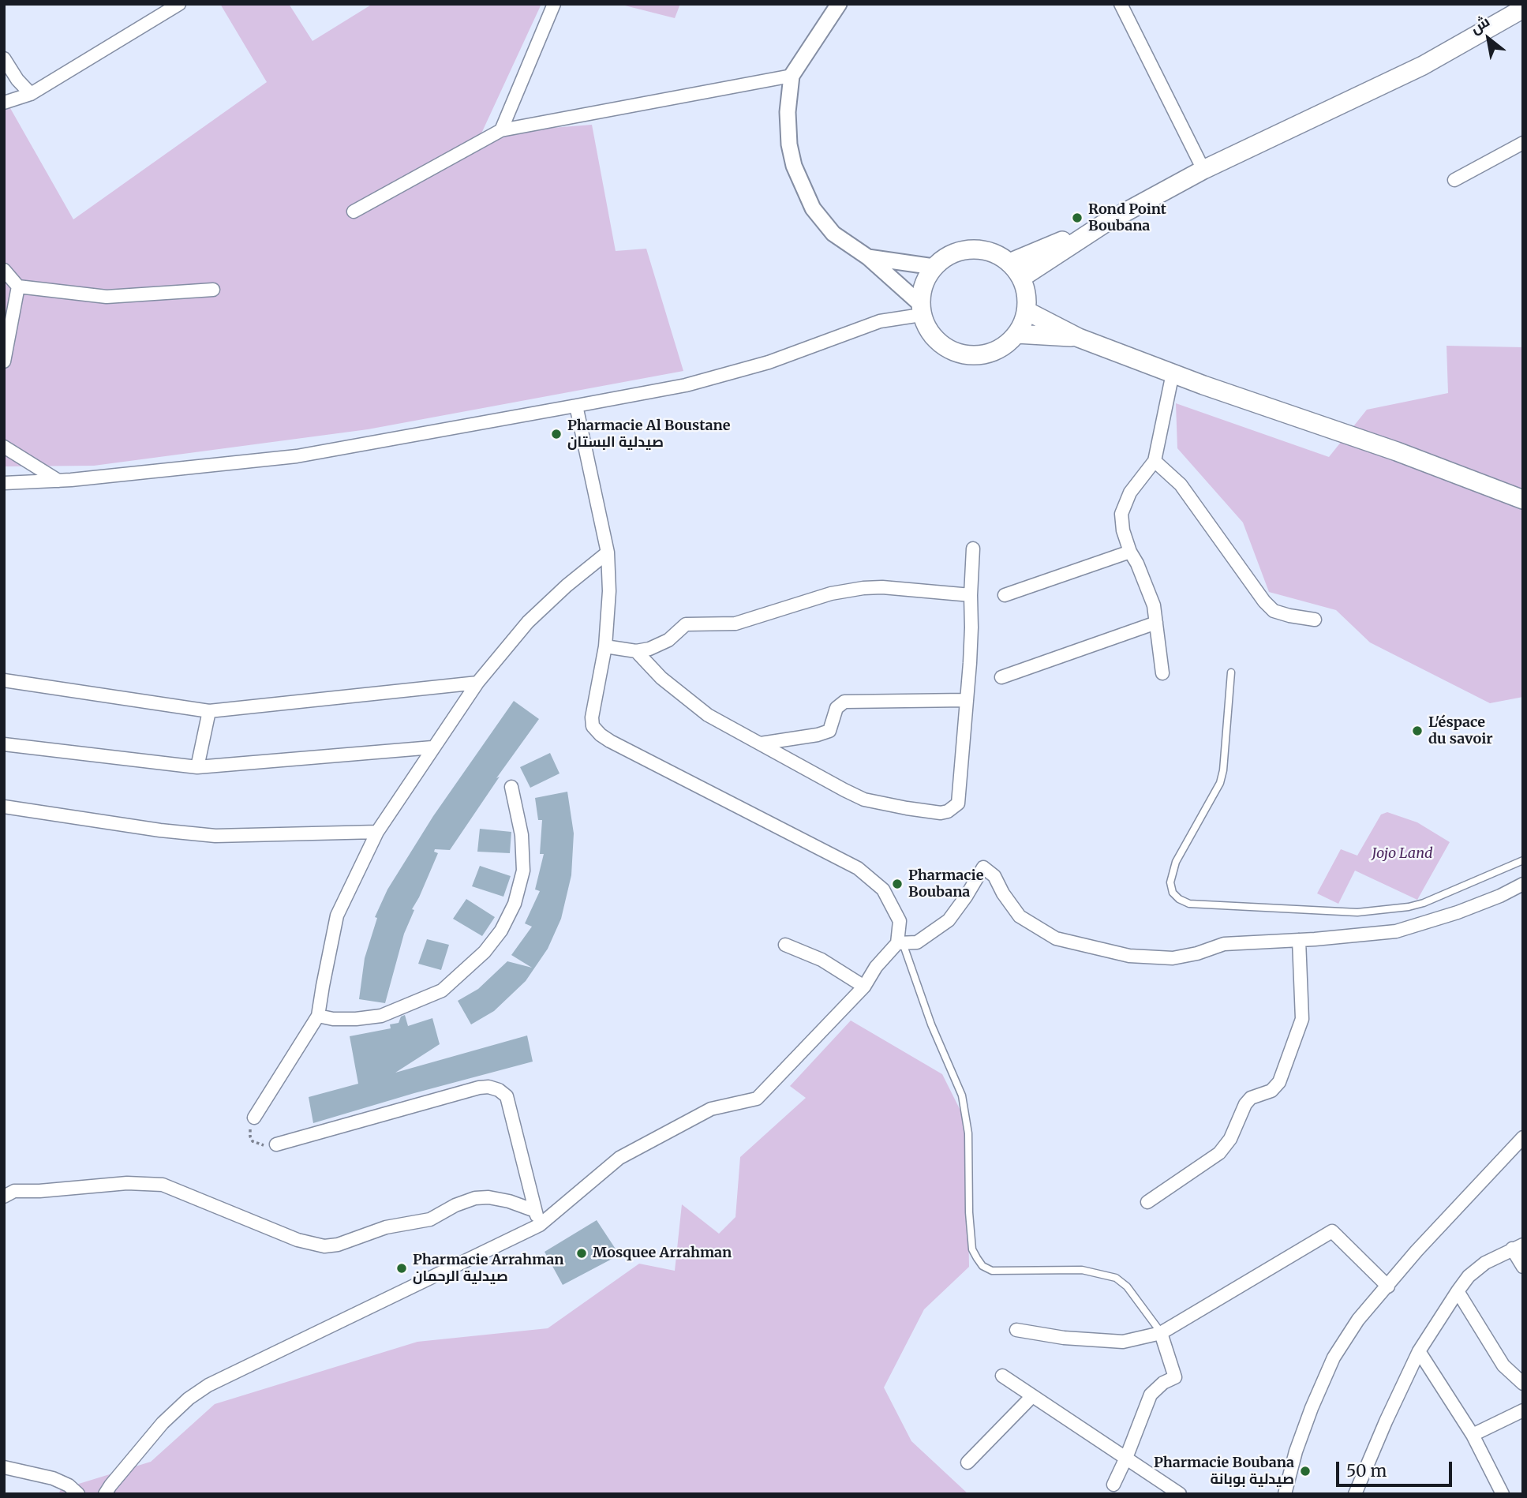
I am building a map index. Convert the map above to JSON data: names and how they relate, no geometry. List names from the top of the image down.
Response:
{
  "parks": ["Jojo Land"],
  "places": [
    "Rond Point Boubana",
    "Pharmacie Al Boustane صيدلية البستان",
    "L'éspace du savoir",
    "Pharmacie Boubana",
    "Mosquee Arrahman",
    "Pharmacie Arrahman صيدلية الرحمان",
    "Pharmacie Boubana صيدلية بوبانة"
  ],
  "scale_bar": "50 m",
  "north": "top left"
}
